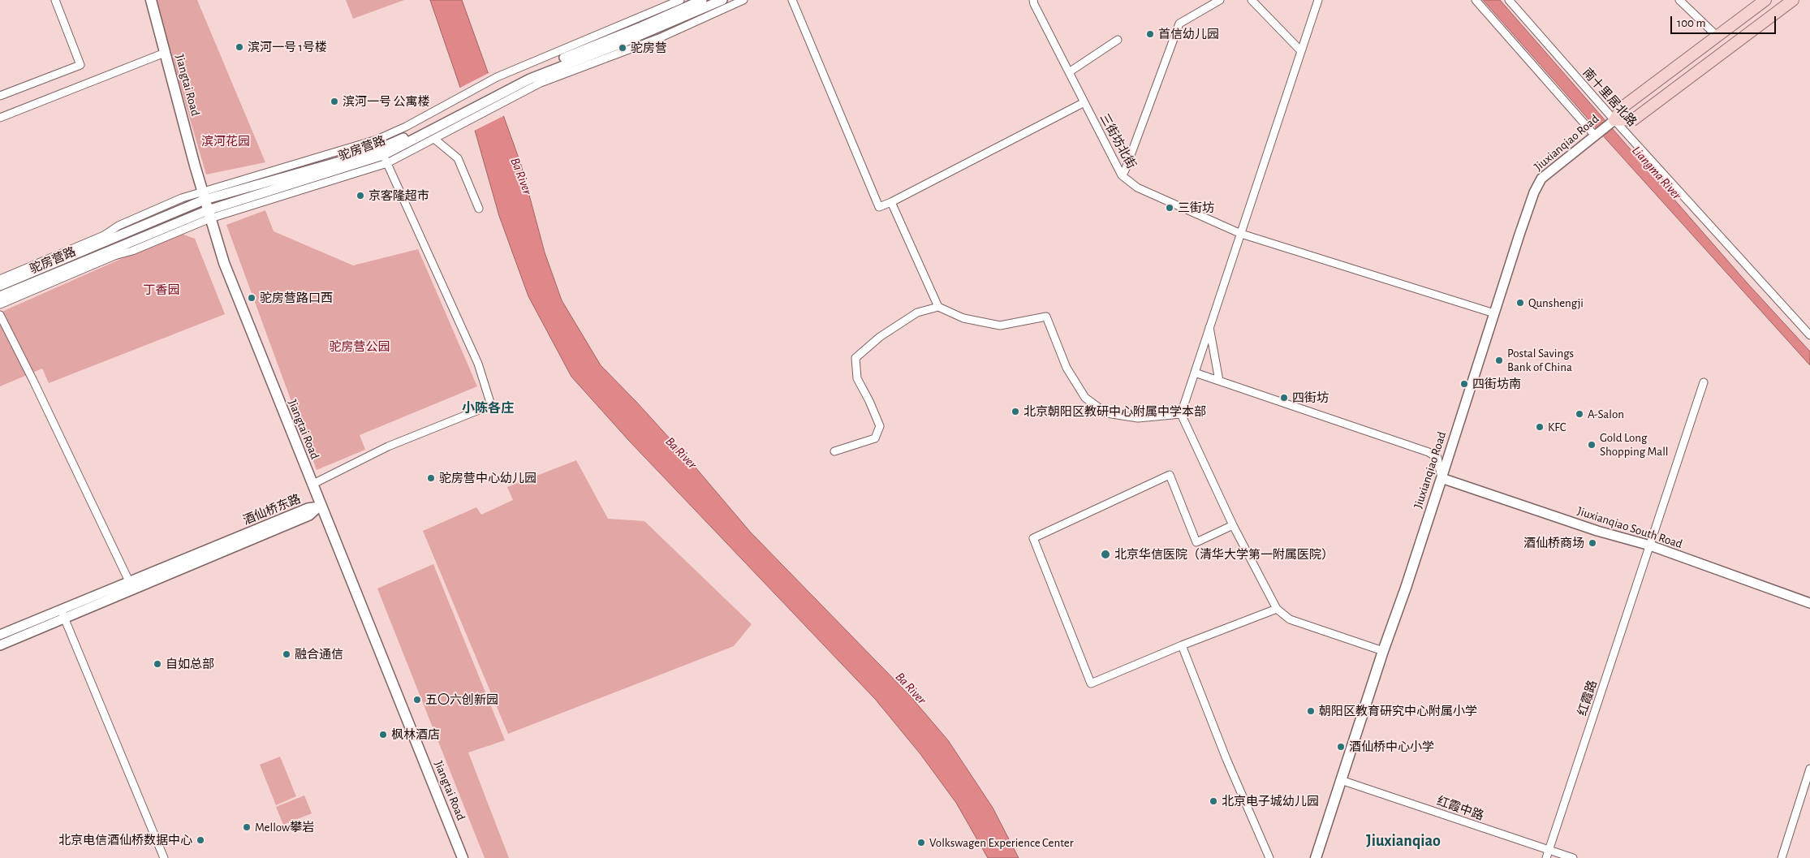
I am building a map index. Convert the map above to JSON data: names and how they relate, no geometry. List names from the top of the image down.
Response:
{
  "streets": {
    "main road": ["Jiangtai Road", "Jiuxianqiao Road"],
    "street": [
      "南十里居北路",
      "三街坊北街",
      "驼房营路",
      "酒仙桥东路",
      "Jiuxianqiao South Road",
      "红霞路",
      "红霞中路"
    ]
  },
  "crossings": [
    ["Jiangtai Road", "驼房营路"],
    ["Jiangtai Road", "酒仙桥东路"],
    ["南十里居北路", "Jiuxianqiao Road"],
    ["三街坊北街", "Jiuxianqiao Road"],
    ["Jiuxianqiao Road", "Jiuxianqiao South Road"],
    ["Jiuxianqiao Road", "红霞中路"],
    ["Jiuxianqiao South Road", "红霞路"],
    ["红霞路", "红霞中路"]
  ],
  "districts": ["小陈各庄", "Jiuxianqiao"],
  "water": ["Liangma River", "Ba River"],
  "parks": ["滨河花园", "丁香园", "驼房营公园"],
  "places": [
    "首信幼儿园",
    "滨河一号 1号楼",
    "驼房营",
    "滨河一号 公寓楼",
    "京客隆超市",
    "三街坊",
    "驼房营路口西",
    "Qunshengji",
    "Postal Savings Bank of China",
    "四街坊南",
    "四街坊",
    "北京朝阳区教研中心附属中学本部",
    "A-Salon",
    "KFC",
    "Gold Long Shopping Mall",
    "驼房营中心幼儿园",
    "酒仙桥商场",
    "北京华信医院（清华大学第一附属医院）",
    "融合通信",
    "自如总部",
    "五〇六创新园",
    "朝阳区教育研究中心附属小学",
    "枫林酒店",
    "酒仙桥中心小学",
    "北京电子城幼儿园",
    "Mellow攀岩",
    "北京电信酒仙桥数据中心",
    "Volkswagen Experience Center"
  ],
  "scale_bar": "100 m"
}
